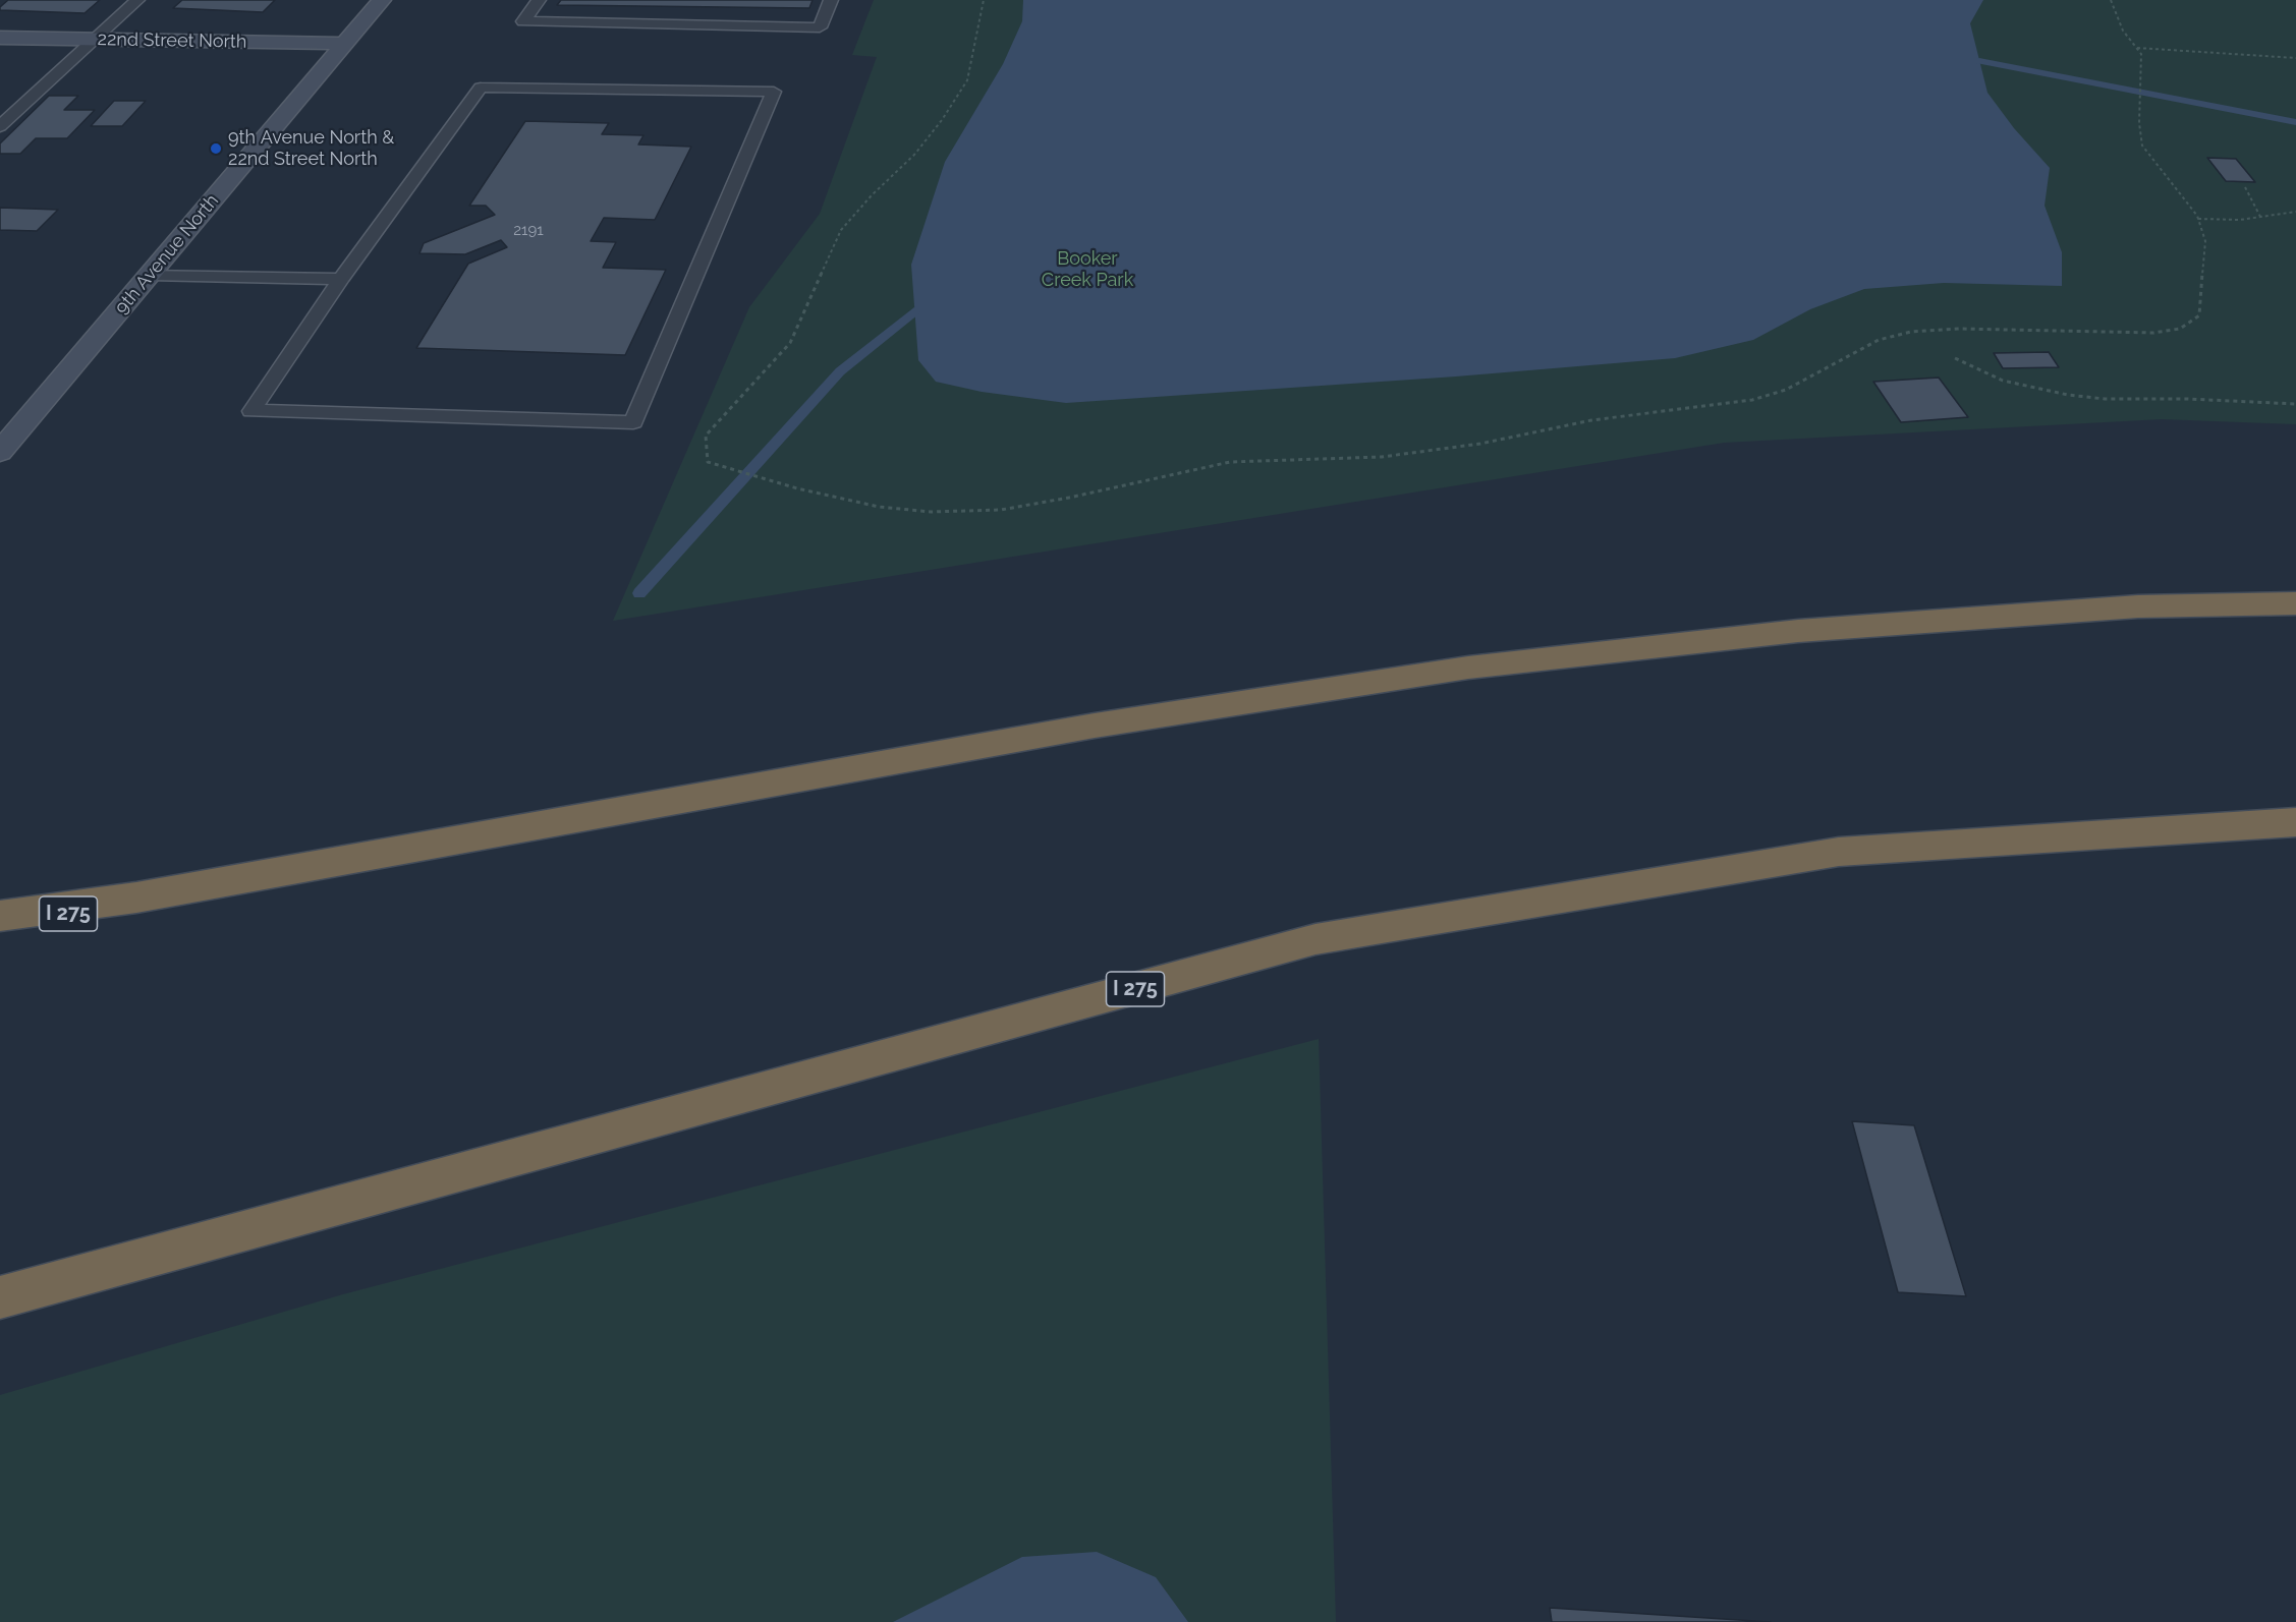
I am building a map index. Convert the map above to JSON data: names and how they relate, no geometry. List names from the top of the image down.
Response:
{
  "streets": {
    "highway": ["I 275"],
    "street": ["22nd Street North", "9th Avenue North"]
  },
  "crossings": [
    ["22nd Street North", "9th Avenue North"]
  ],
  "parks": ["Booker Creek Park"],
  "places": ["9th Avenue North & 22nd Street North"],
  "house_numbers": ["2191"]
}
